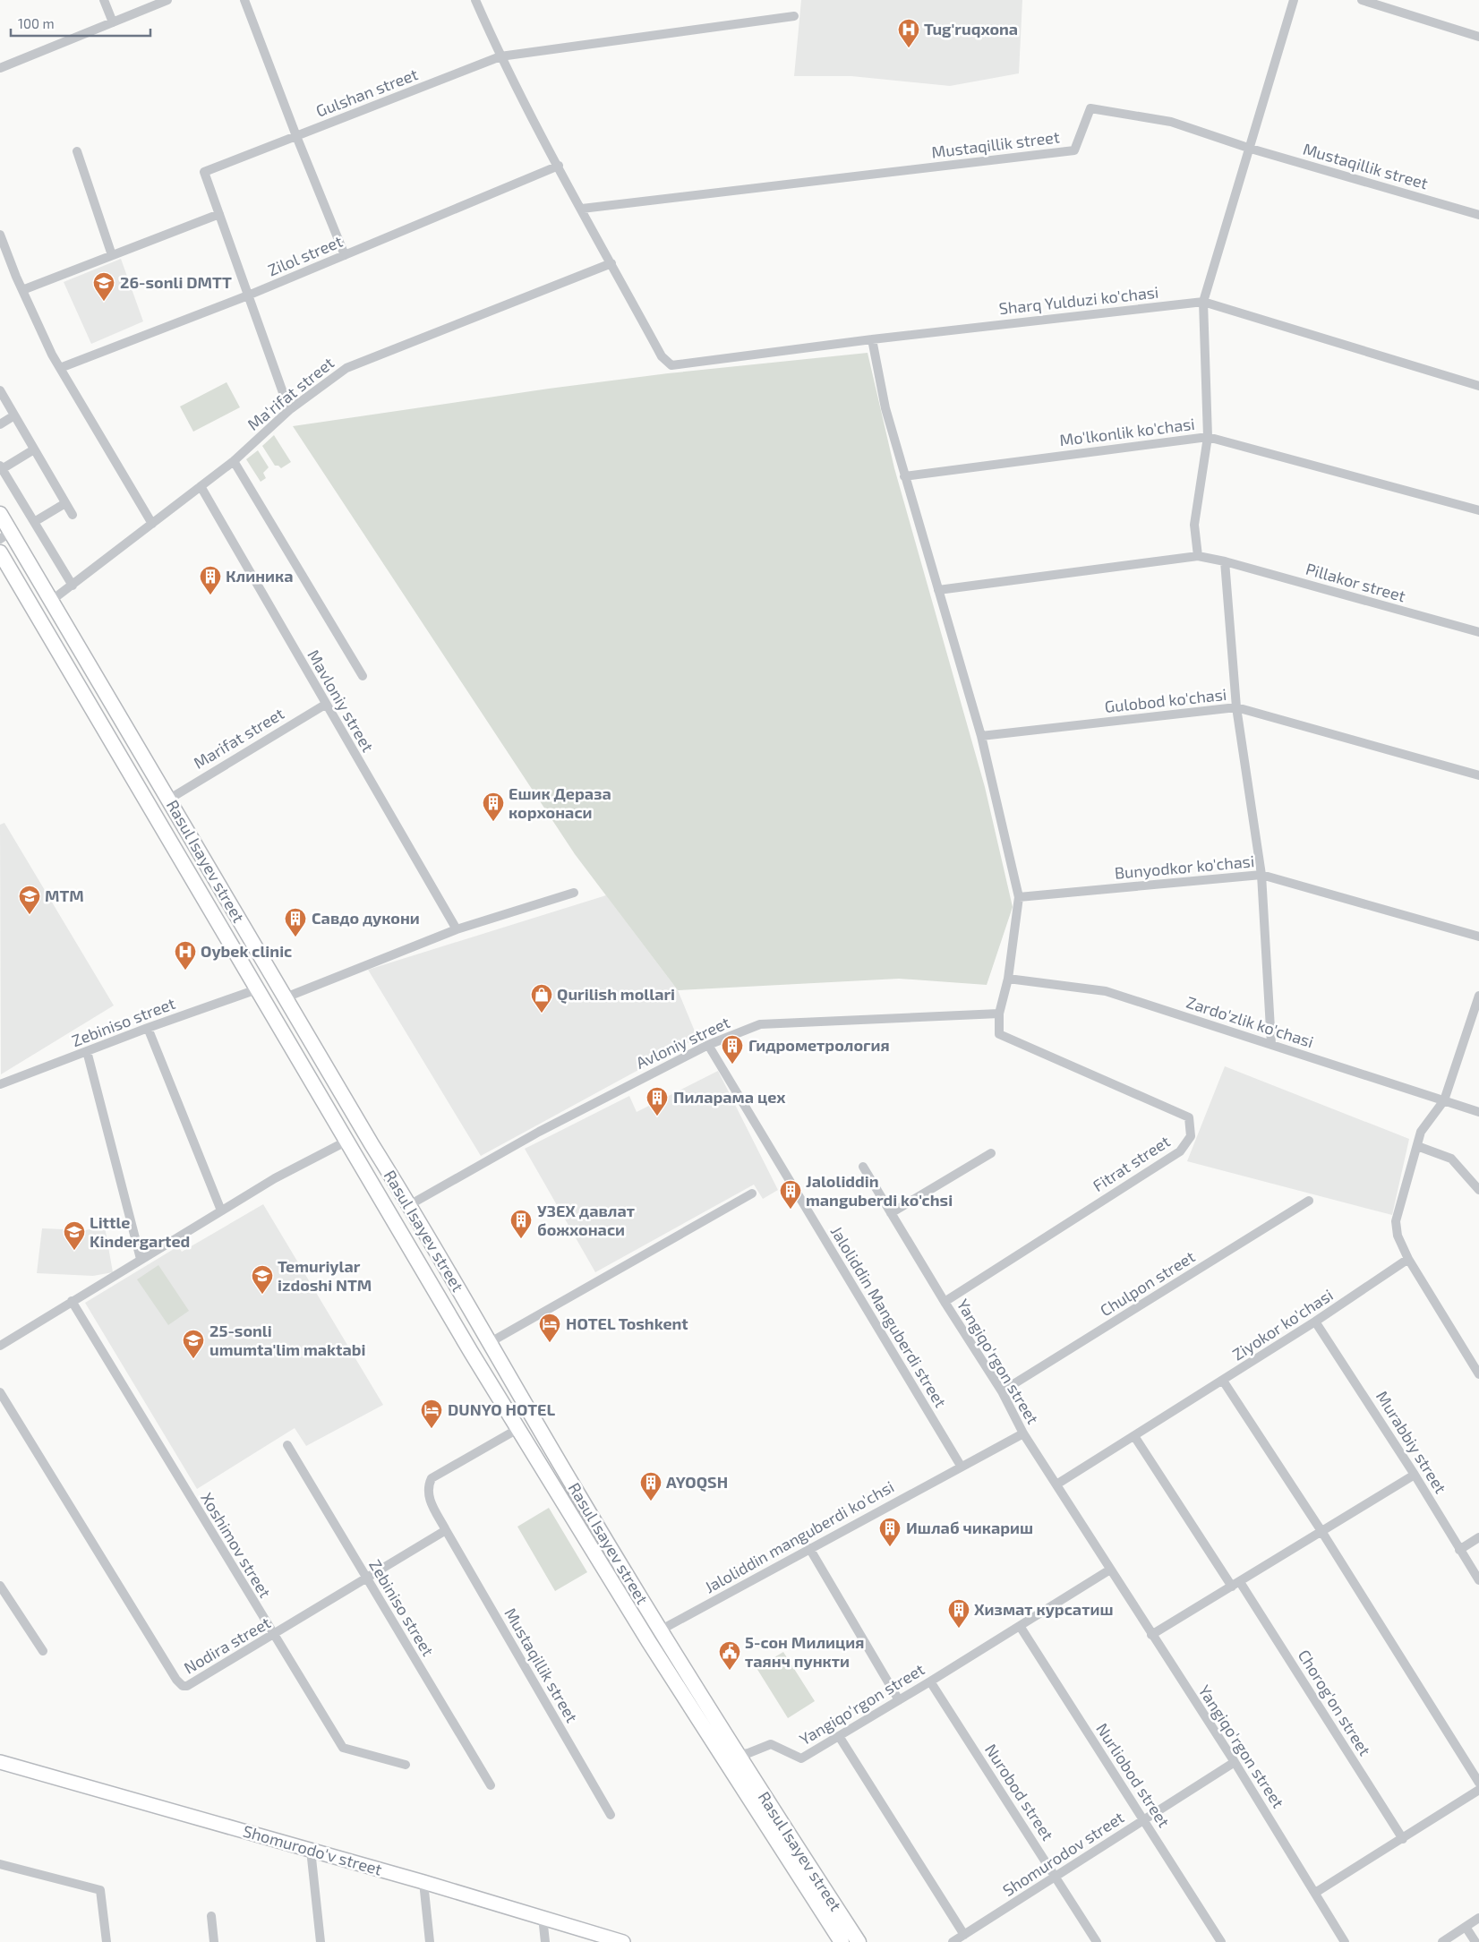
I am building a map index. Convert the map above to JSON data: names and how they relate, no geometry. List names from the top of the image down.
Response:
{
  "streets": {
    "main road": ["Rasul Isayev street"],
    "street": [
      "Gulshan street",
      "Mustaqillik street",
      "Zilol street",
      "Sharq Yulduzi ko'chasi",
      "Ma'rifat street",
      "Mo'lkonlik ko'chasi",
      "Pillakor street",
      "Mavloniy street",
      "Gulobod ko'chasi",
      "Marifat street",
      "Bunyodkor ko'chasi",
      "Zebiniso street",
      "Zardo'zlik ko'chasi",
      "Avloniy street",
      "Fitrat street",
      "Chulpon street",
      "Jaloliddin Manguberdi street",
      "Ziyokor ko'chasi",
      "Yangiqo'rgon street",
      "Murabbiy street",
      "Jaloliddin manguberdi ko'chsi",
      "Xoshimov street",
      "Nodira street",
      "Chorog'on street",
      "Nurliobod street",
      "Nurobod street",
      "Shomurodo'v street",
      "Shomurodov street"
    ]
  },
  "crossings": [
    ["Gulshan street", "Zilol street"],
    ["Gulshan street", "Ma'rifat street"],
    ["Mustaqillik street", "Nodira street"],
    ["Sharq Yulduzi ko'chasi", "Ma'rifat street"],
    ["Ma'rifat street", "Mavloniy street"],
    ["Ma'rifat street", "Rasul Isayev street"],
    ["Mavloniy street", "Marifat street"],
    ["Marifat street", "Rasul Isayev street"],
    ["Rasul Isayev street", "Zebiniso street"],
    ["Rasul Isayev street", "Avloniy street"],
    ["Rasul Isayev street", "Yangiqo'rgon street"],
    ["Rasul Isayev street", "Jaloliddin manguberdi ko'chsi"],
    ["Zebiniso street", "Nodira street"],
    ["Avloniy street", "Fitrat street"],
    ["Avloniy street", "Jaloliddin Manguberdi street"],
    ["Fitrat street", "Yangiqo'rgon street"],
    ["Chulpon street", "Yangiqo'rgon street"],
    ["Jaloliddin Manguberdi street", "Jaloliddin manguberdi ko'chsi"],
    ["Ziyokor ko'chasi", "Yangiqo'rgon street"],
    ["Ziyokor ko'chasi", "Murabbiy street"],
    ["Ziyokor ko'chasi", "Chorog'on street"],
    ["Yangiqo'rgon street", "Jaloliddin manguberdi ko'chsi"],
    ["Yangiqo'rgon street", "Nurliobod street"],
    ["Yangiqo'rgon street", "Nurobod street"],
    ["Yangiqo'rgon street", "Shomurodov street"],
    ["Xoshimov street", "Nodira street"],
    ["Nurliobod street", "Shomurodov street"],
    ["Nurobod street", "Shomurodov street"]
  ],
  "places": {
    "hospital": ["Tug'ruqxona", "Oybek clinic"],
    "school or university": [
      "26-sonli DMTT",
      "MTM",
      "Little Kindergarted",
      "Temuriylar izdoshi NTM",
      "25-sonli umumta'lim maktabi"
    ],
    "building": [
      "Клиника",
      "Ешик Дераза корхонаси",
      "Савдо дукони",
      "Гидрометрология",
      "Пиларама цех",
      "Jaloliddin manguberdi ko'chsi",
      "УЗЕХ давлат божхонаси",
      "AYOQSH",
      "Ишлаб чикариш",
      "Хизмат курсатиш"
    ],
    "shop": ["Qurilish mollari"],
    "hotel": ["HOTEL Toshkent", "DUNYO HOTEL"],
    "public building": ["5-сон Милиция таянч пункти"]
  },
  "scale_bar": "100 m"
}
